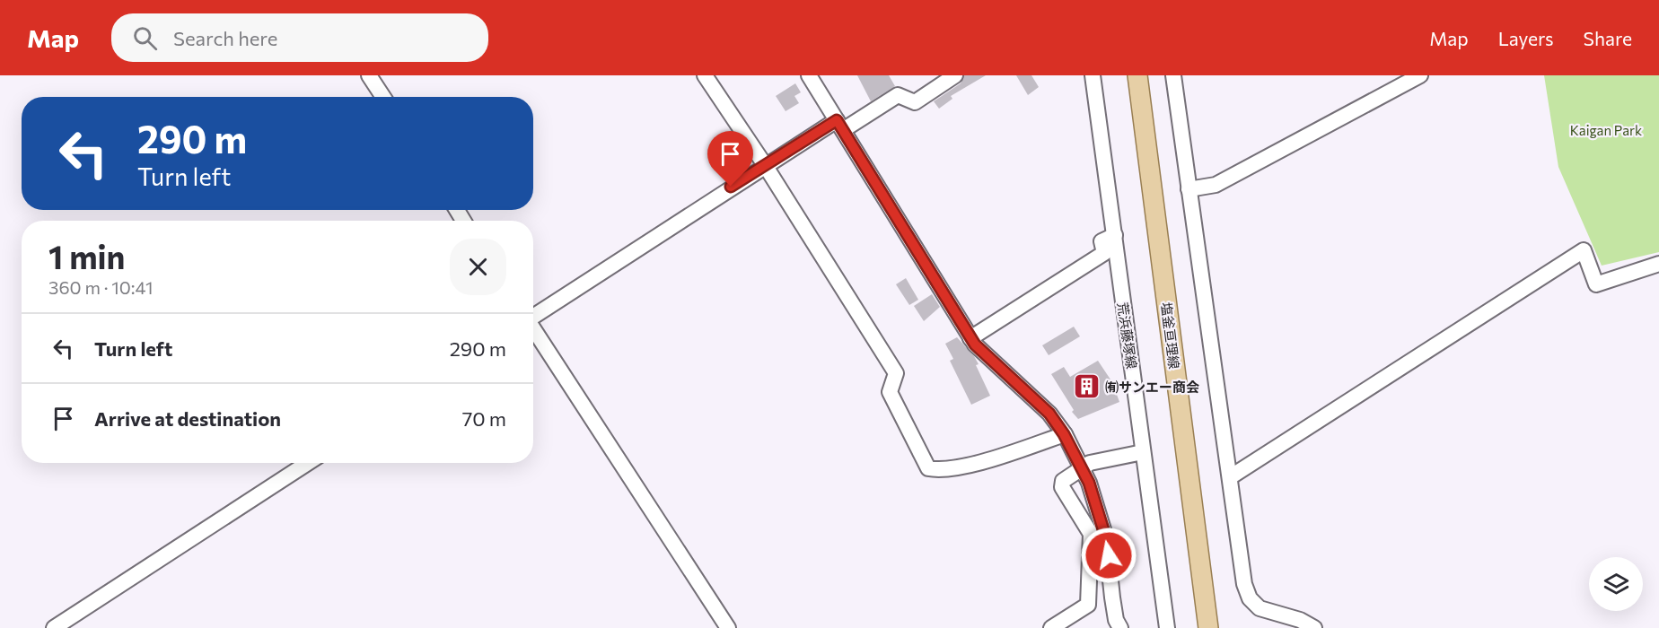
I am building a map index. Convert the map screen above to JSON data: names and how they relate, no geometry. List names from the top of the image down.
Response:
{
  "streets": {
    "main road": ["塩釜亘理線"],
    "street": ["荒浜藤塚線"]
  },
  "parks": ["Kaigan Park"],
  "places": {
    "building": ["㈲サンエー商会"]
  },
  "page": {
    "header": "Map",
    "search": "Search here",
    "nav": ["Map", "Layers", "Share"],
    "turn": ["290 m", "Turn left"],
    "heading": ["1 min", "360 m · 10:41"],
    "list": [
      {
        "name": "Turn left",
        "value": "290 m"
      },
      {
        "name": "Arrive at destination",
        "value": "70 m"
      }
    ]
  }
}
